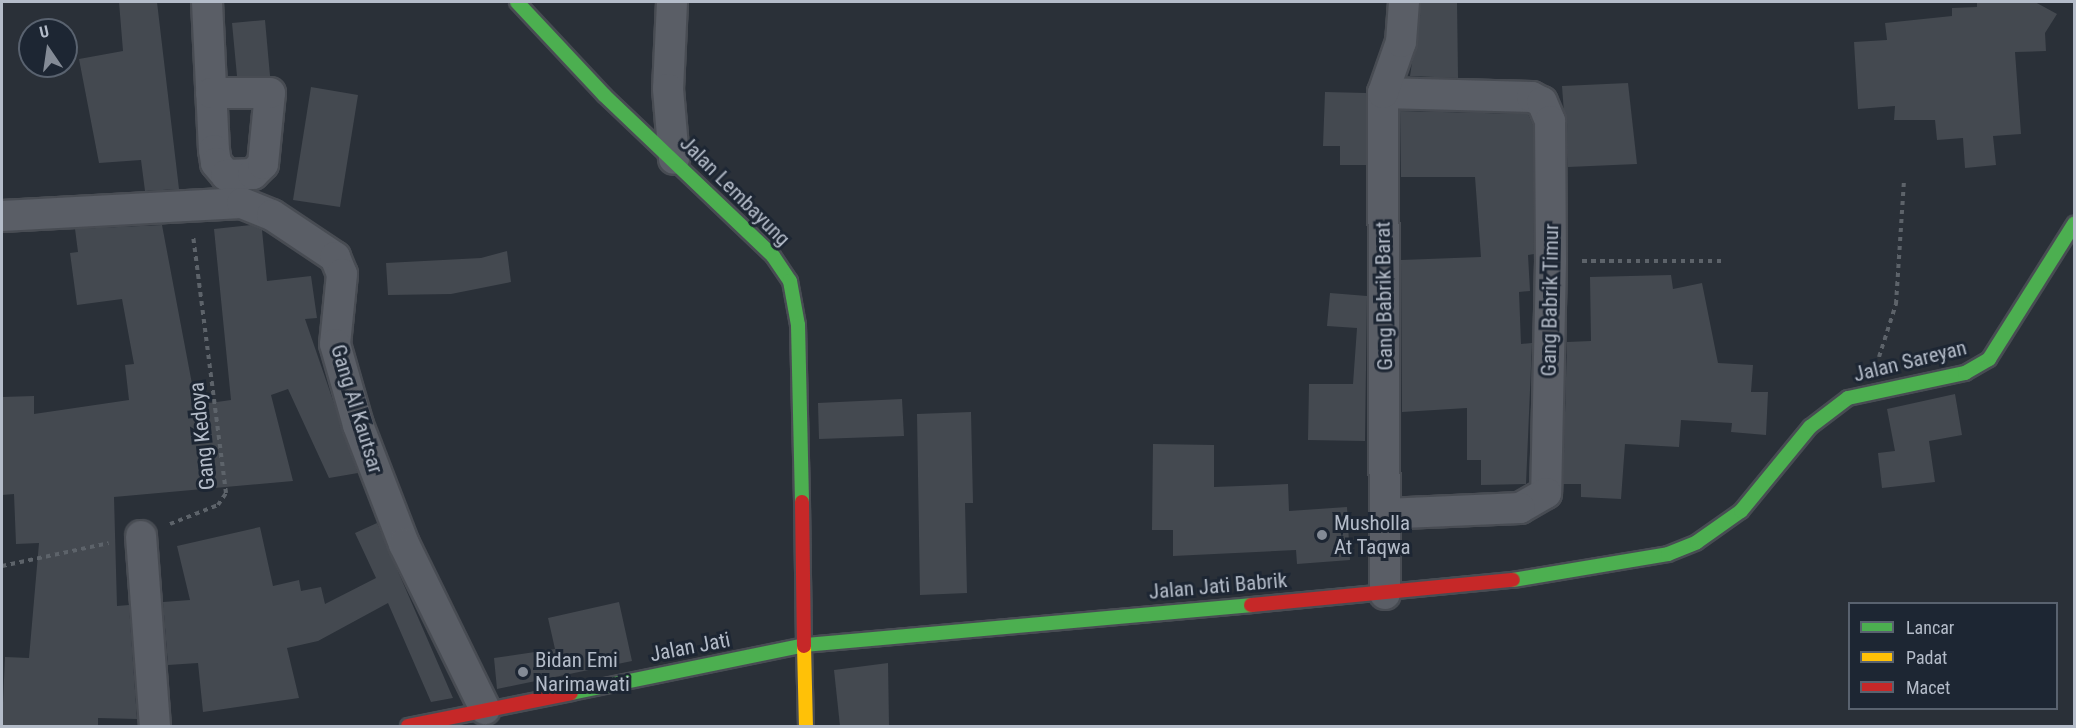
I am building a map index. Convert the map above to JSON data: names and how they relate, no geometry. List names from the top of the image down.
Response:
{
  "streets": {
    "street": [
      "Jalan Lembayung",
      "Gang Babrik Barat",
      "Gang Babrik Timur",
      "Jalan Sareyan",
      "Gang Al Kautsar",
      "Jalan Jati Babrik",
      "Jalan Jati"
    ],
    "path": ["Gang Kedoya"]
  },
  "crossings": [
    ["Jalan Lembayung", "Jalan Jati Babrik"],
    ["Jalan Lembayung", "Jalan Jati"],
    ["Gang Babrik Barat", "Gang Babrik Timur"],
    ["Gang Babrik Barat", "Jalan Jati Babrik"],
    ["Jalan Sareyan", "Jalan Jati Babrik"],
    ["Gang Al Kautsar", "Gang Kedoya"],
    ["Gang Al Kautsar", "Jalan Jati"],
    ["Jalan Jati Babrik", "Jalan Jati"]
  ],
  "places": ["Musholla At Taqwa", "Bidan Emi Narimawati"],
  "legend": ["Lancar", "Padat", "Macet"],
  "north": "top"
}
